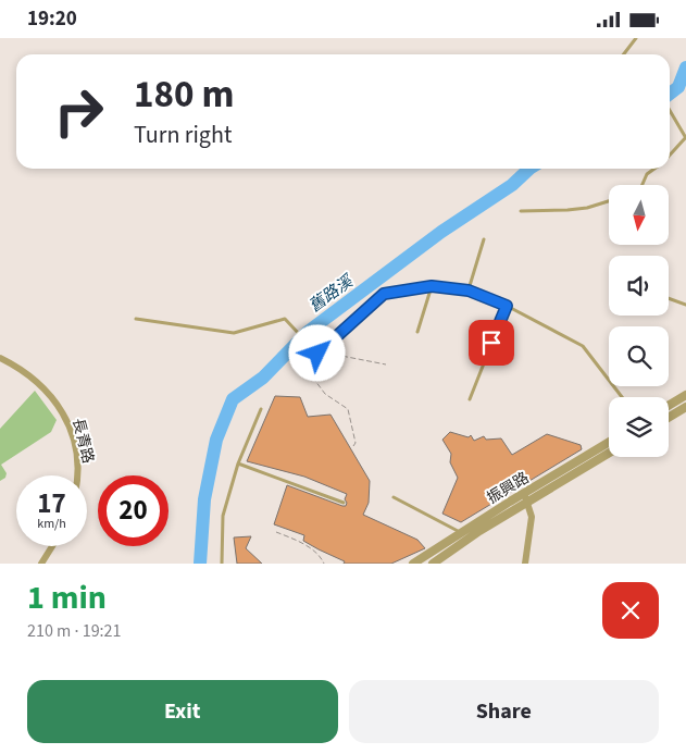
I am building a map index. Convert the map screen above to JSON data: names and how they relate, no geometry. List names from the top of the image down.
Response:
{
  "streets": {
    "street": ["長青路", "振興路"]
  },
  "water": ["舊路溪"],
  "north": "bottom",
  "page": {
    "status": "19:20",
    "turn": ["180 m", "Turn right"],
    "speed": "17 km/h",
    "limit": "20",
    "heading": ["1 min", "210 m · 19:21"],
    "buttons": ["Exit", "Share"]
  }
}
